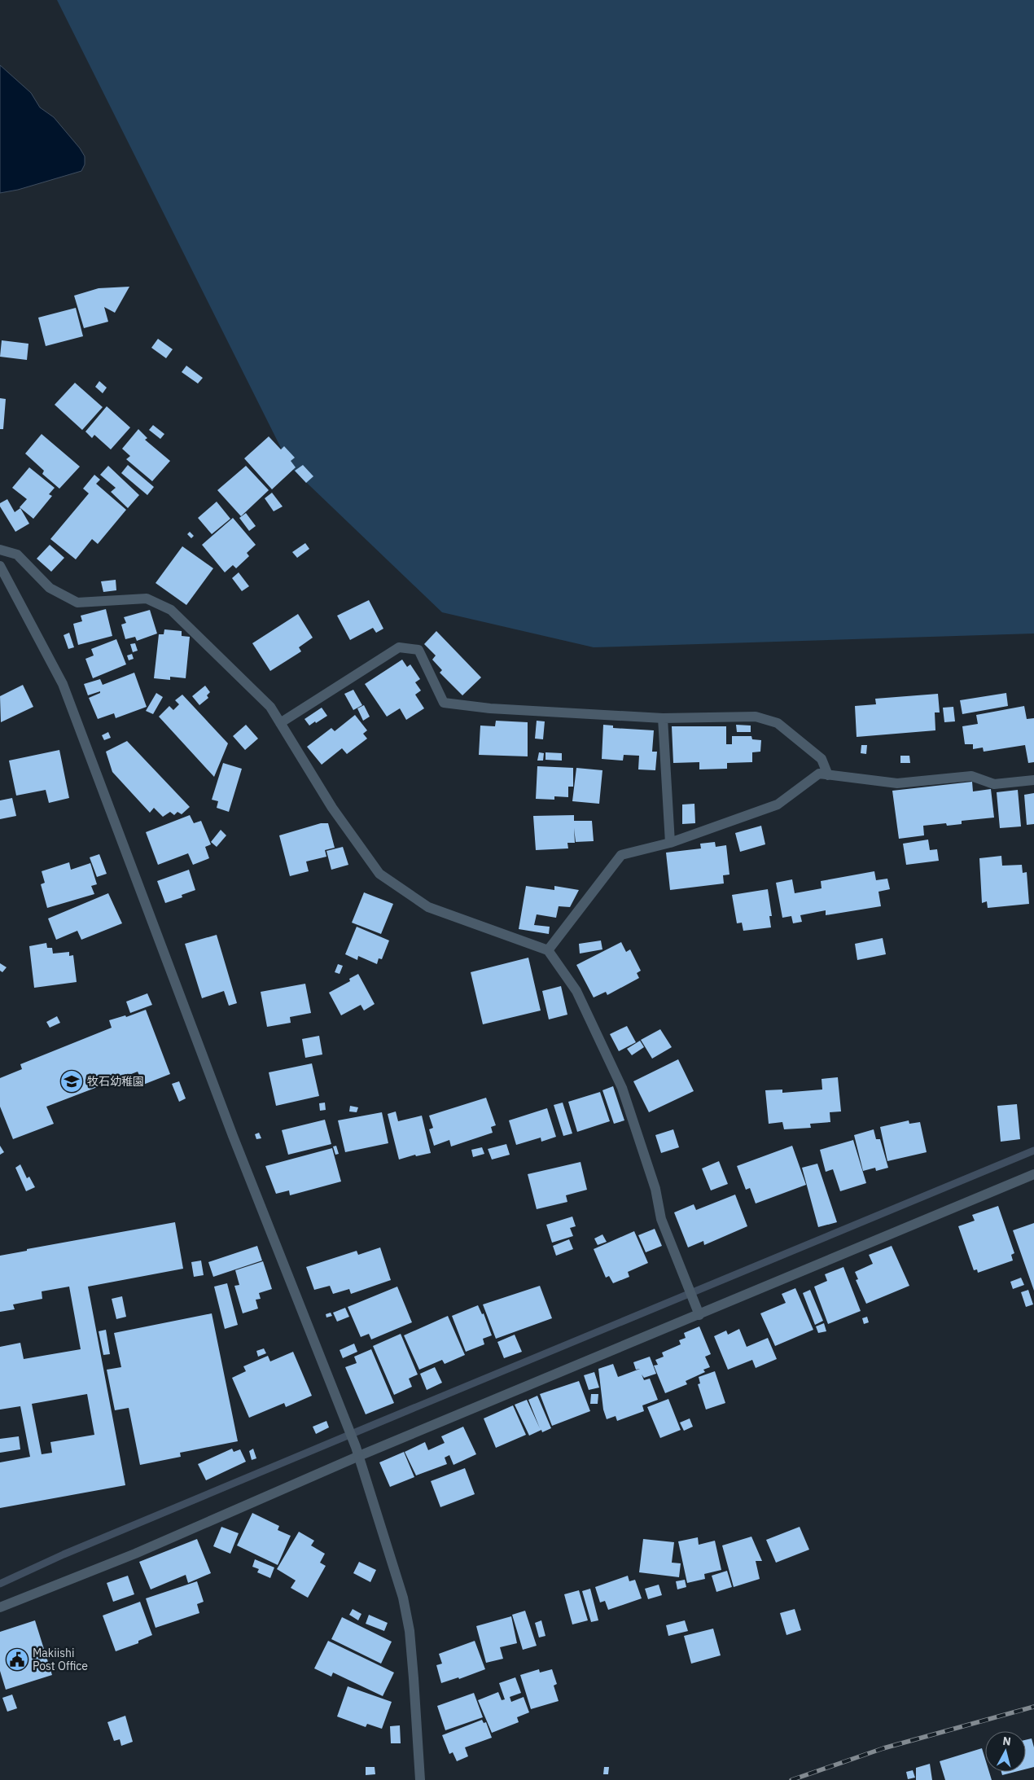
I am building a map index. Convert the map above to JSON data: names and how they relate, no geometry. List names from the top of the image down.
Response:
{
  "places": {
    "school or university": ["牧石幼稚園"],
    "public building": ["Makiishi Post Office"]
  },
  "north": "top"
}
